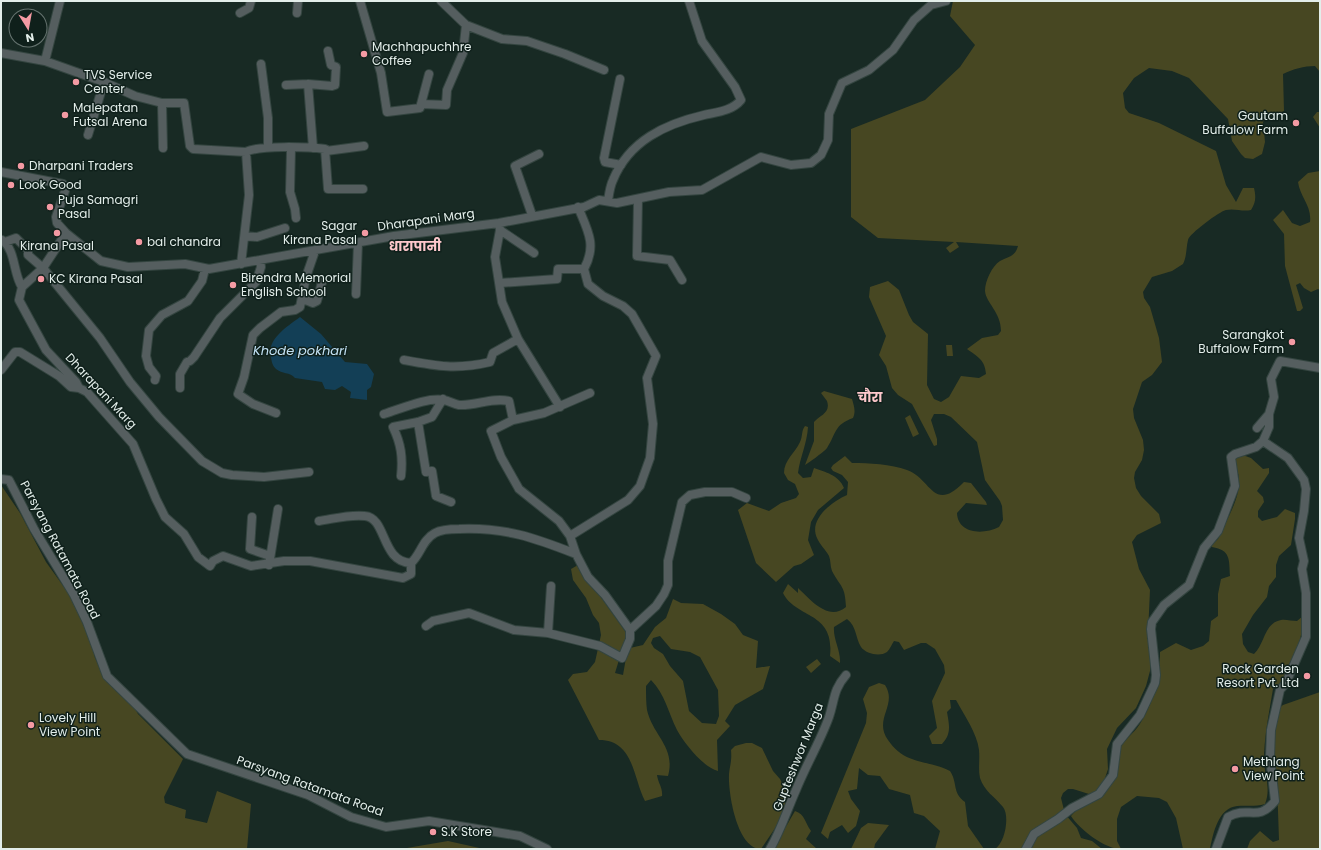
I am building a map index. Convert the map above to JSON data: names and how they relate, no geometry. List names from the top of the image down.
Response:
{
  "streets": {
    "street": ["Dharapani Marg", "Parsyang Ratamata Road", "Gupteshwor Marga"]
  },
  "districts": ["धारापानी", "चौरा"],
  "water": ["Khode pokhari"],
  "places": [
    "Machhapuchhre Coffee",
    "TVS Service Center",
    "Malepatan Futsal Arena",
    "Gautam Buffalow Farm",
    "Dharpani Traders",
    "Look Good",
    "Puja Samagri Pasal",
    "Kirana Pasal",
    "Sagar Kirana Pasal",
    "bal chandra",
    "KC Kirana Pasal",
    "Birendra Memorial English School",
    "Sarangkot Buffalow Farm",
    "Rock Garden Resort Pvt. Ltd",
    "Lovely Hill View Point",
    "Methlang View Point",
    "S.K Store"
  ],
  "north": "bottom"
}
